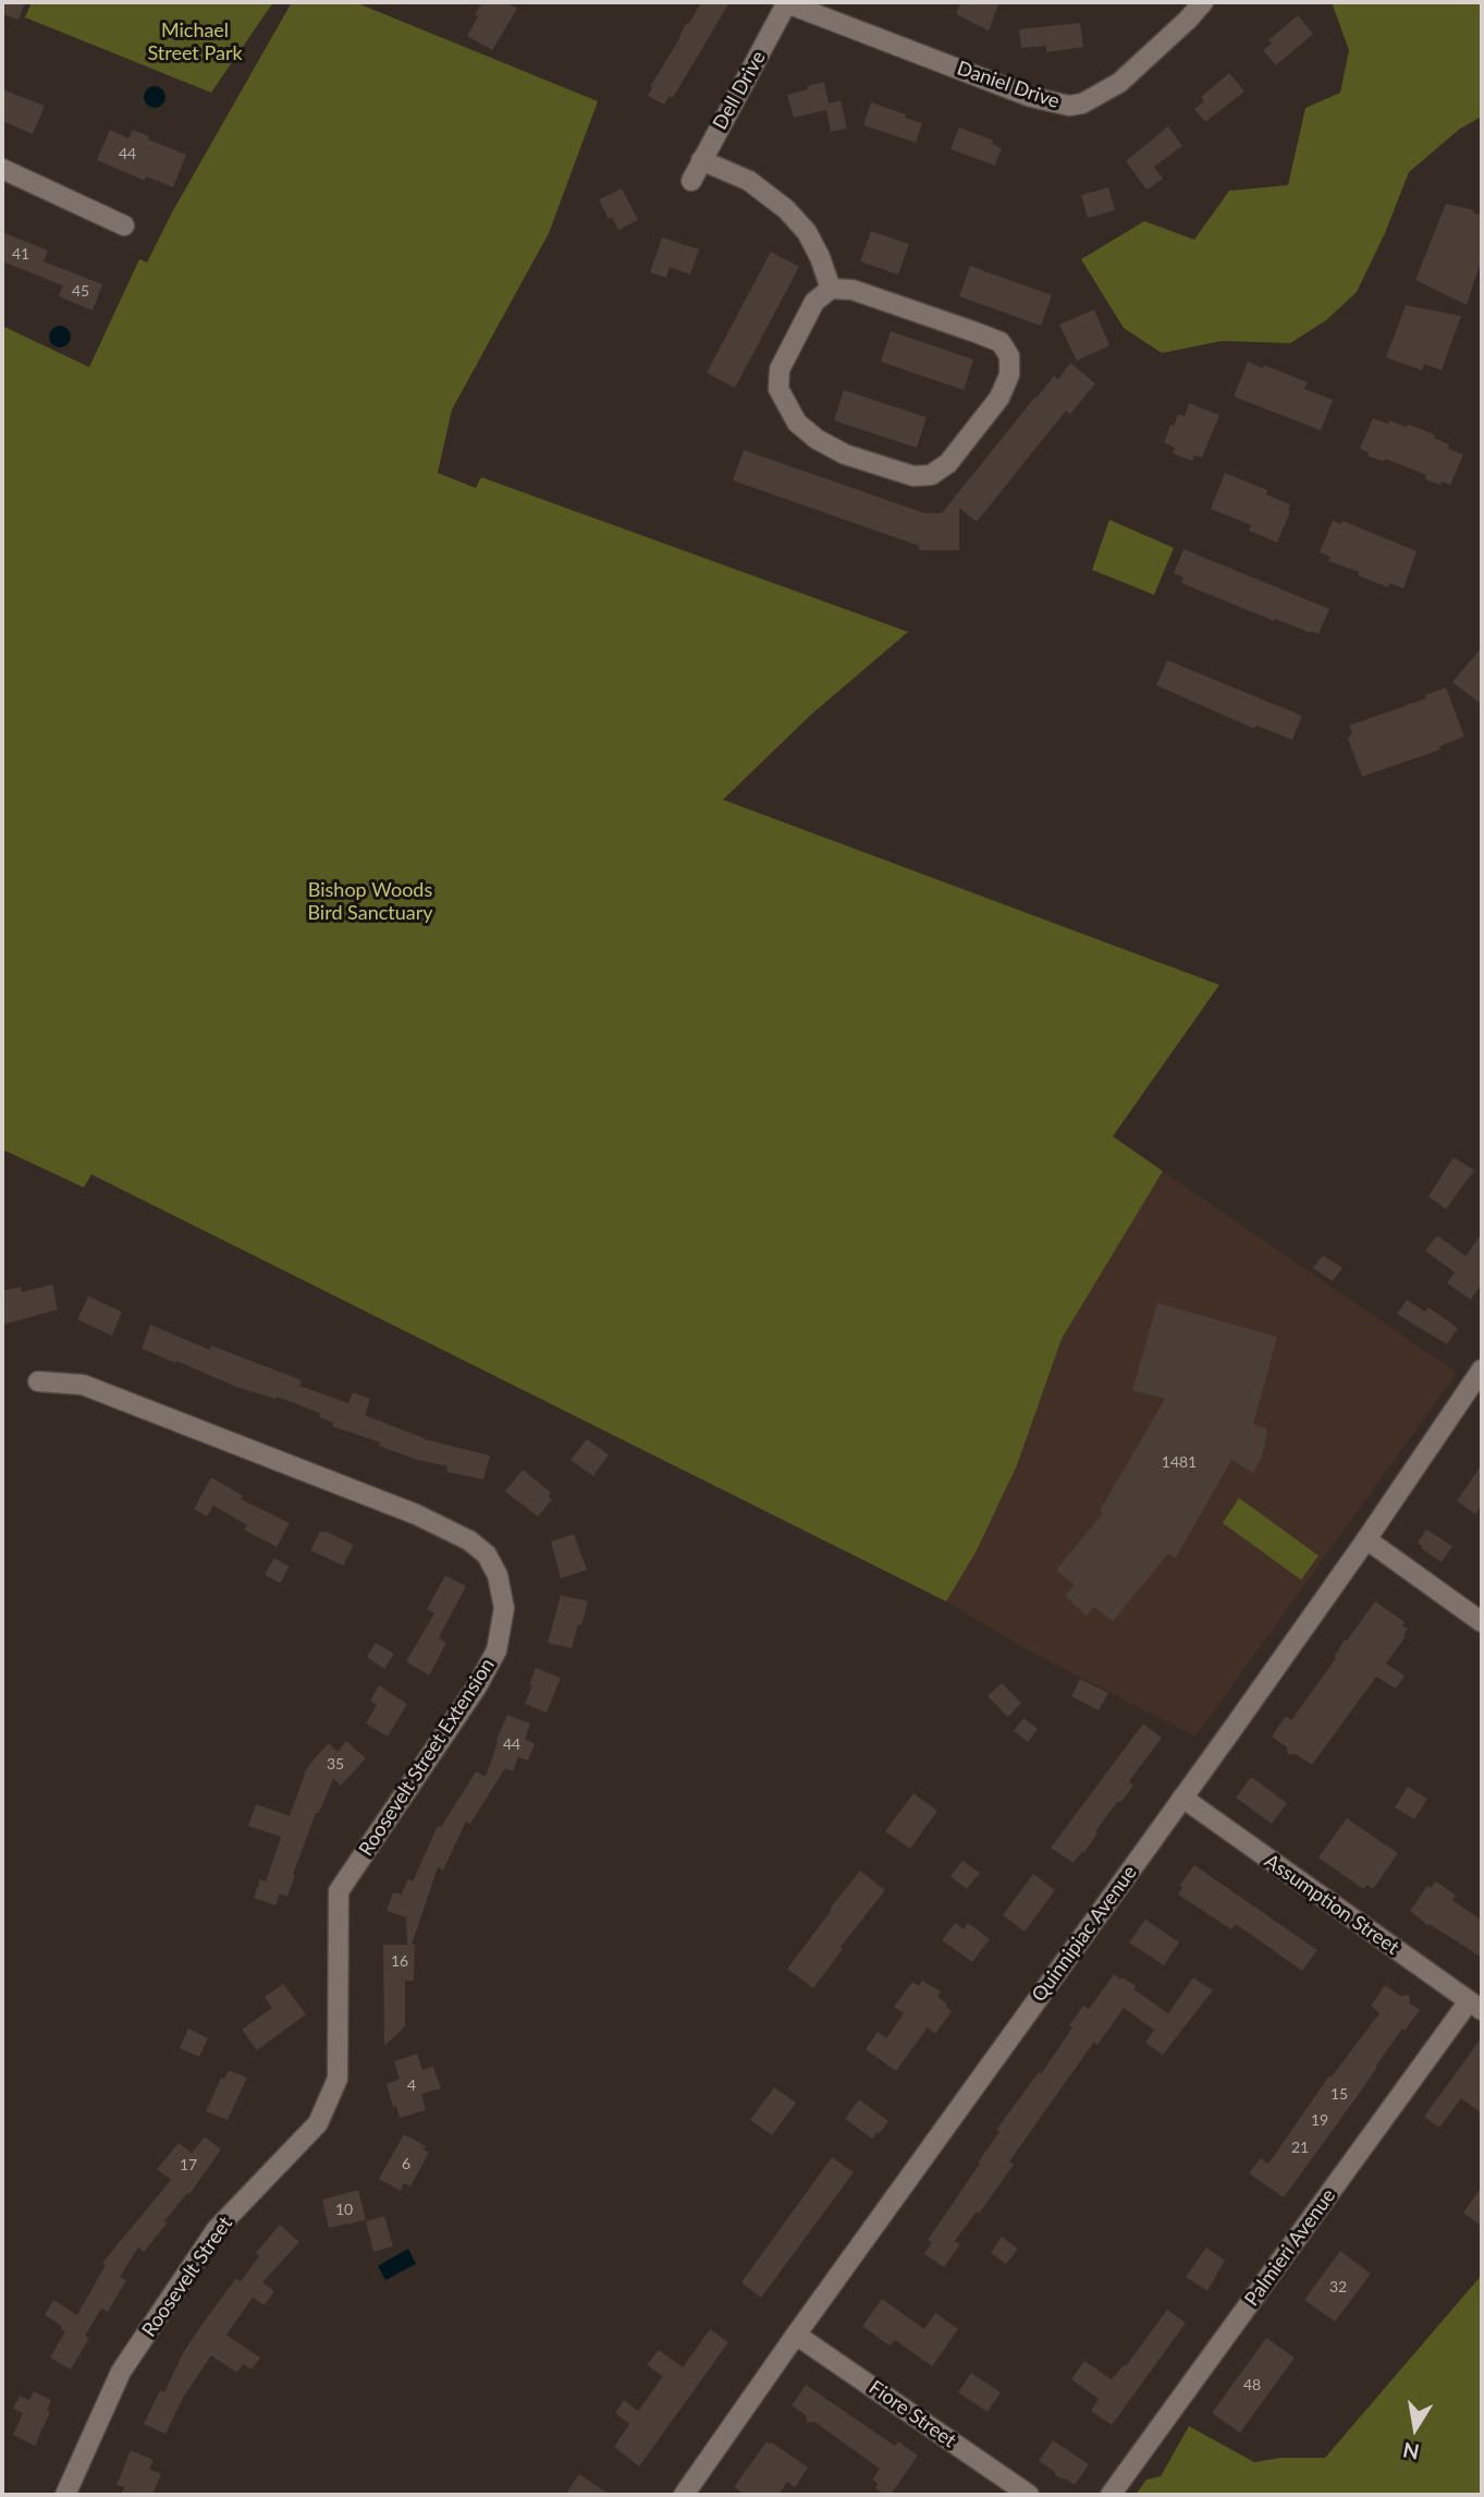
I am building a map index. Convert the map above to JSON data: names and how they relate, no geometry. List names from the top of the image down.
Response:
{
  "streets": {
    "street": [
      "Daniel Drive",
      "Dell Drive",
      "Roosevelt Street Extension",
      "Assumption Street",
      "Quinnipiac Avenue",
      "Palmieri Avenue",
      "Roosevelt Street",
      "Fiore Street"
    ]
  },
  "crossings": [
    ["Daniel Drive", "Dell Drive"],
    ["Roosevelt Street Extension", "Roosevelt Street"],
    ["Assumption Street", "Quinnipiac Avenue"],
    ["Assumption Street", "Palmieri Avenue"],
    ["Quinnipiac Avenue", "Fiore Street"]
  ],
  "parks": ["Michael Street Park", "Bishop Woods Bird Sanctuary"],
  "house_numbers": [
    "44",
    "41",
    "45",
    "1481",
    "44",
    "35",
    "16",
    "4",
    "15",
    "19",
    "21",
    "6",
    "17",
    "10",
    "32",
    "48"
  ],
  "north": "bottom"
}
